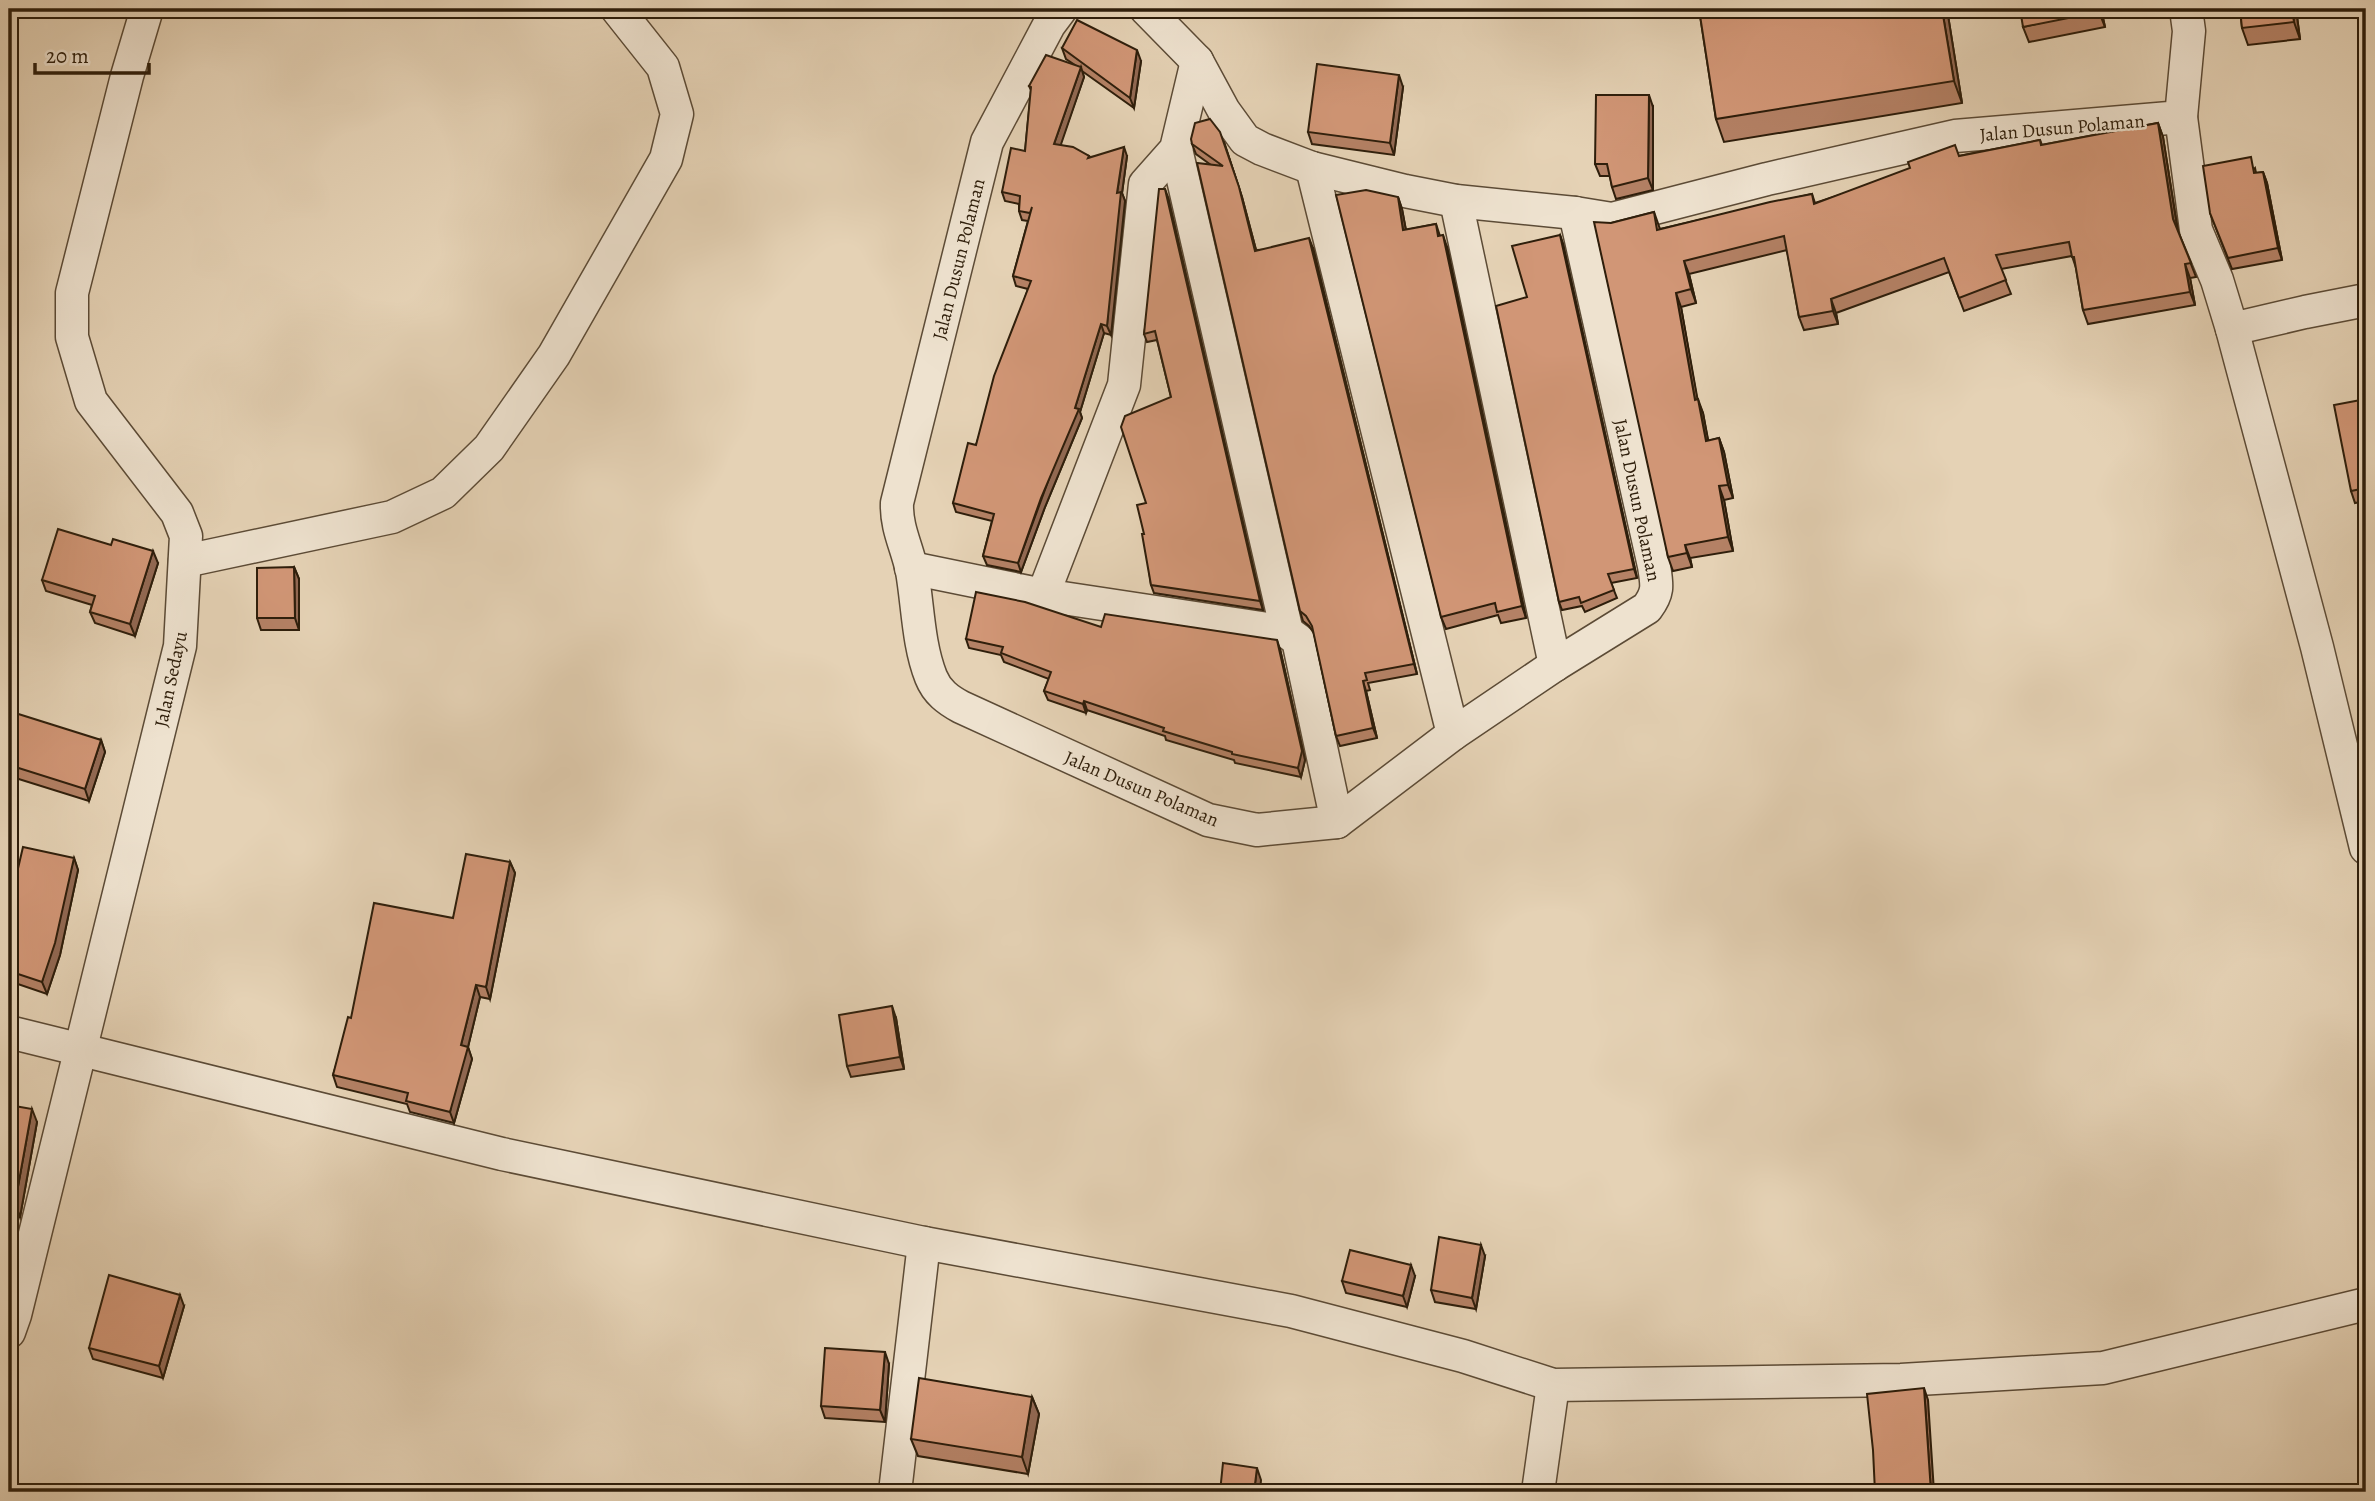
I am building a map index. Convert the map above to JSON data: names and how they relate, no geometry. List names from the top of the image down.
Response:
{
  "streets": {
    "street": ["Jalan Dusun Polaman", "Jalan Sedayu"]
  },
  "scale_bar": "20 m"
}
